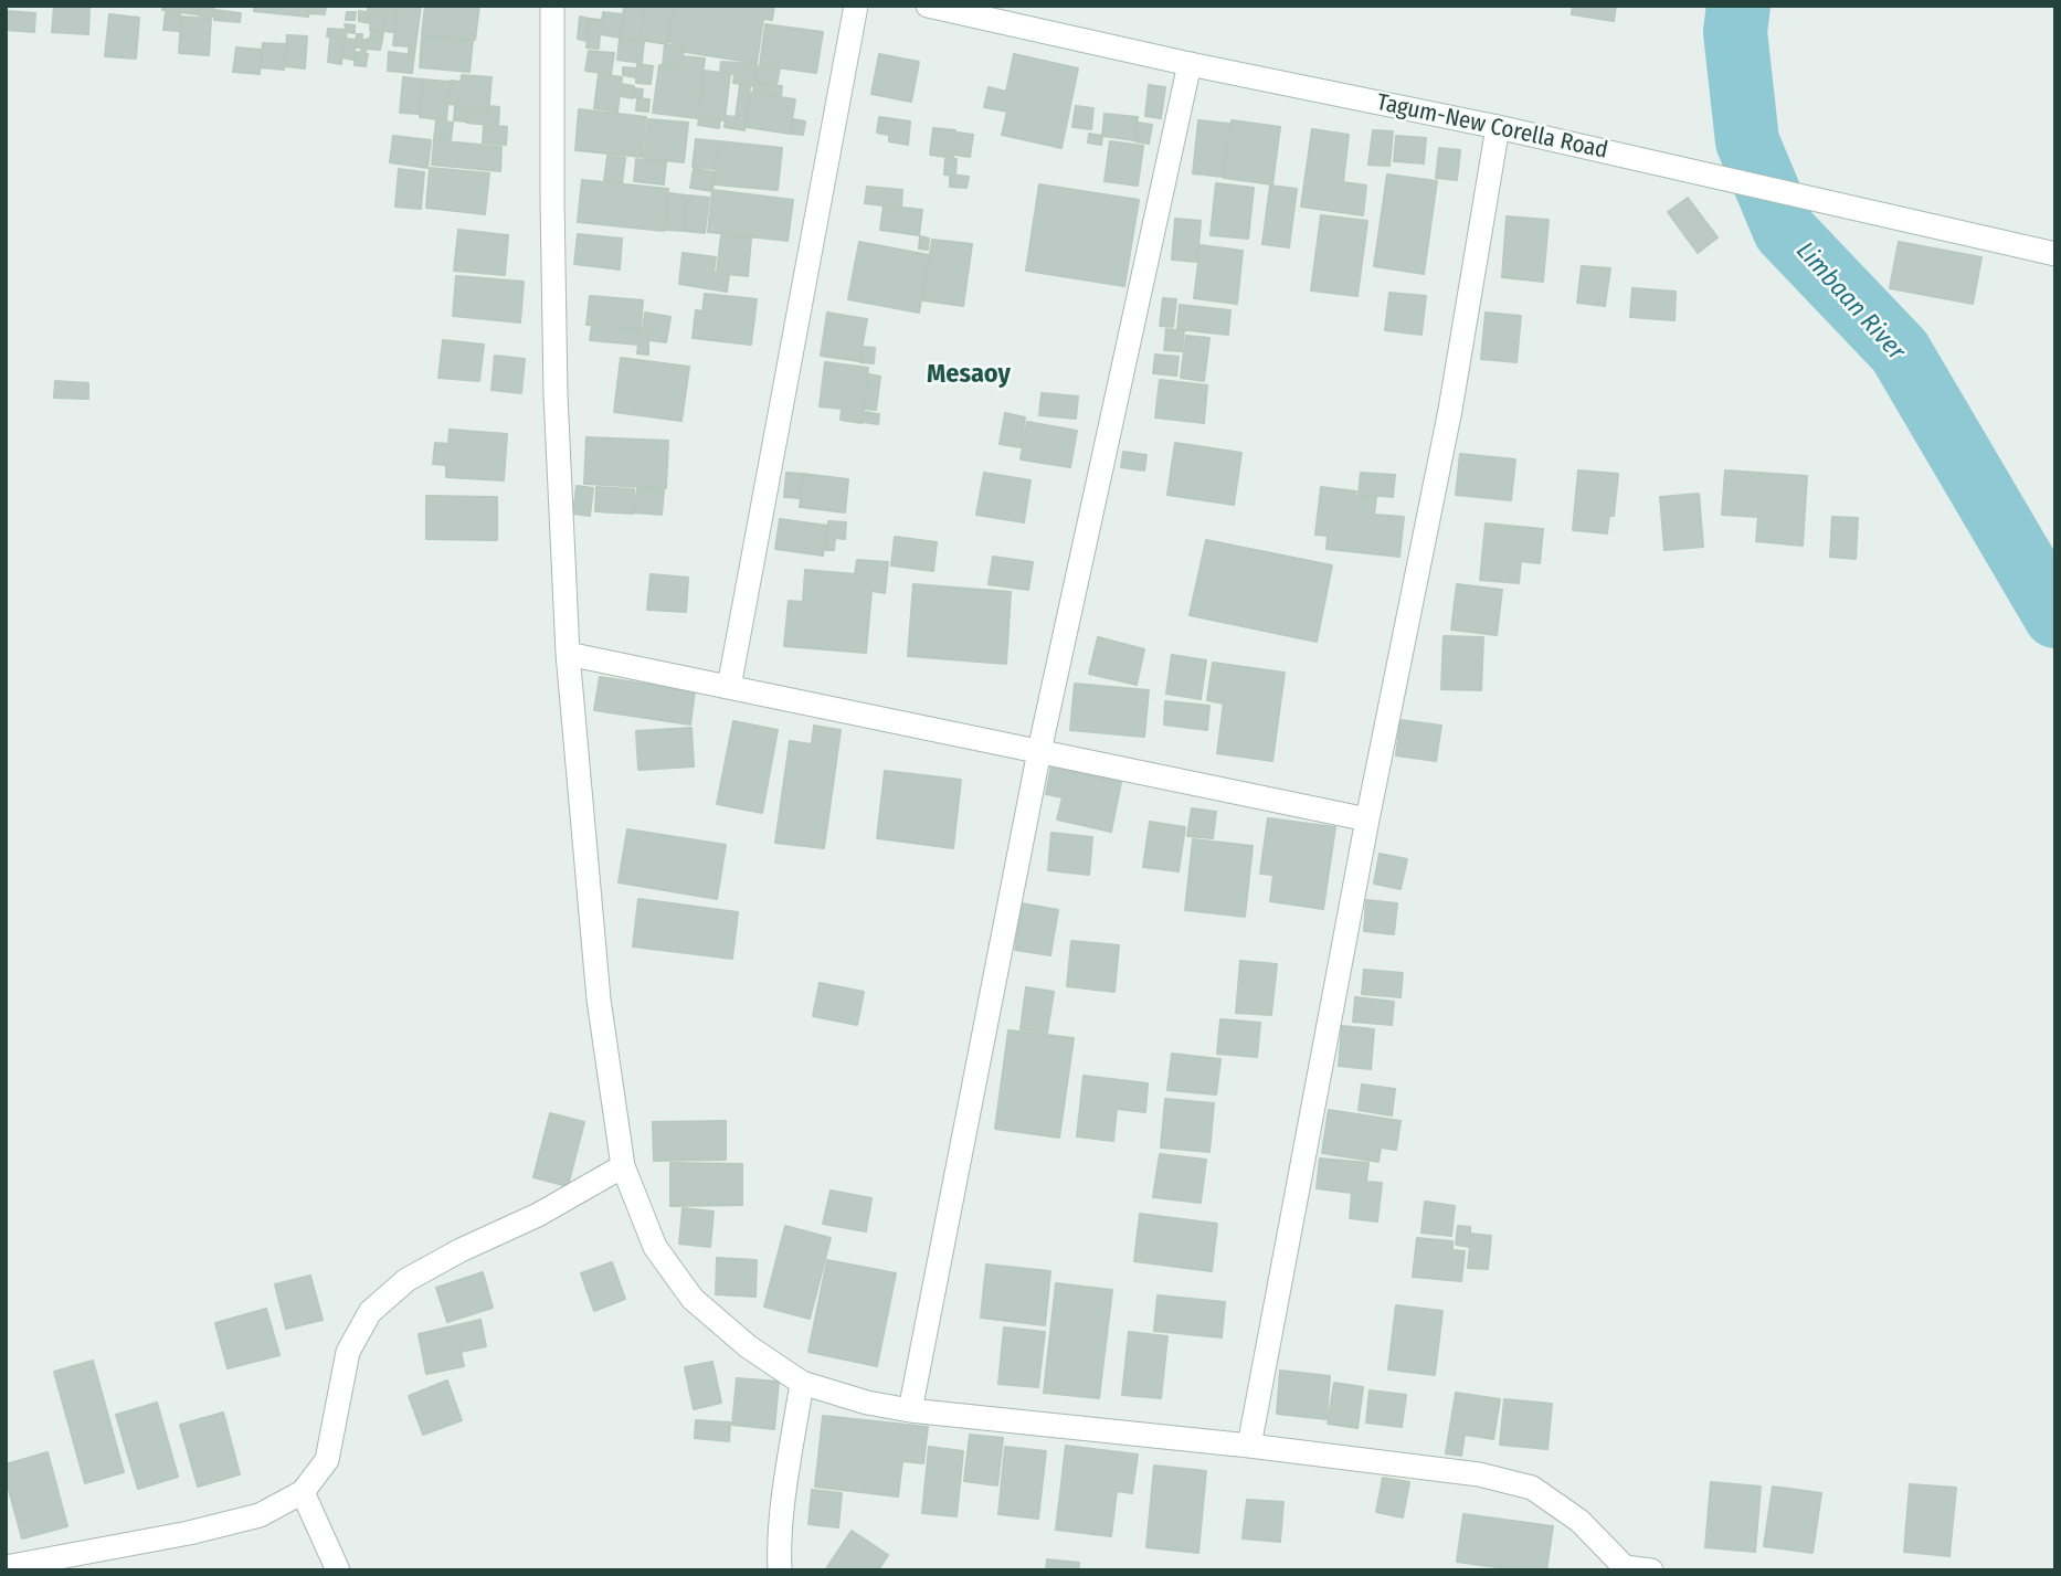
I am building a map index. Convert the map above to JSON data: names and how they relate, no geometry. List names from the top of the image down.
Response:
{
  "streets": {
    "street": ["Tagum-New Corella Road"]
  },
  "districts": ["Mesaoy"],
  "water": ["Limbaan River"]
}
